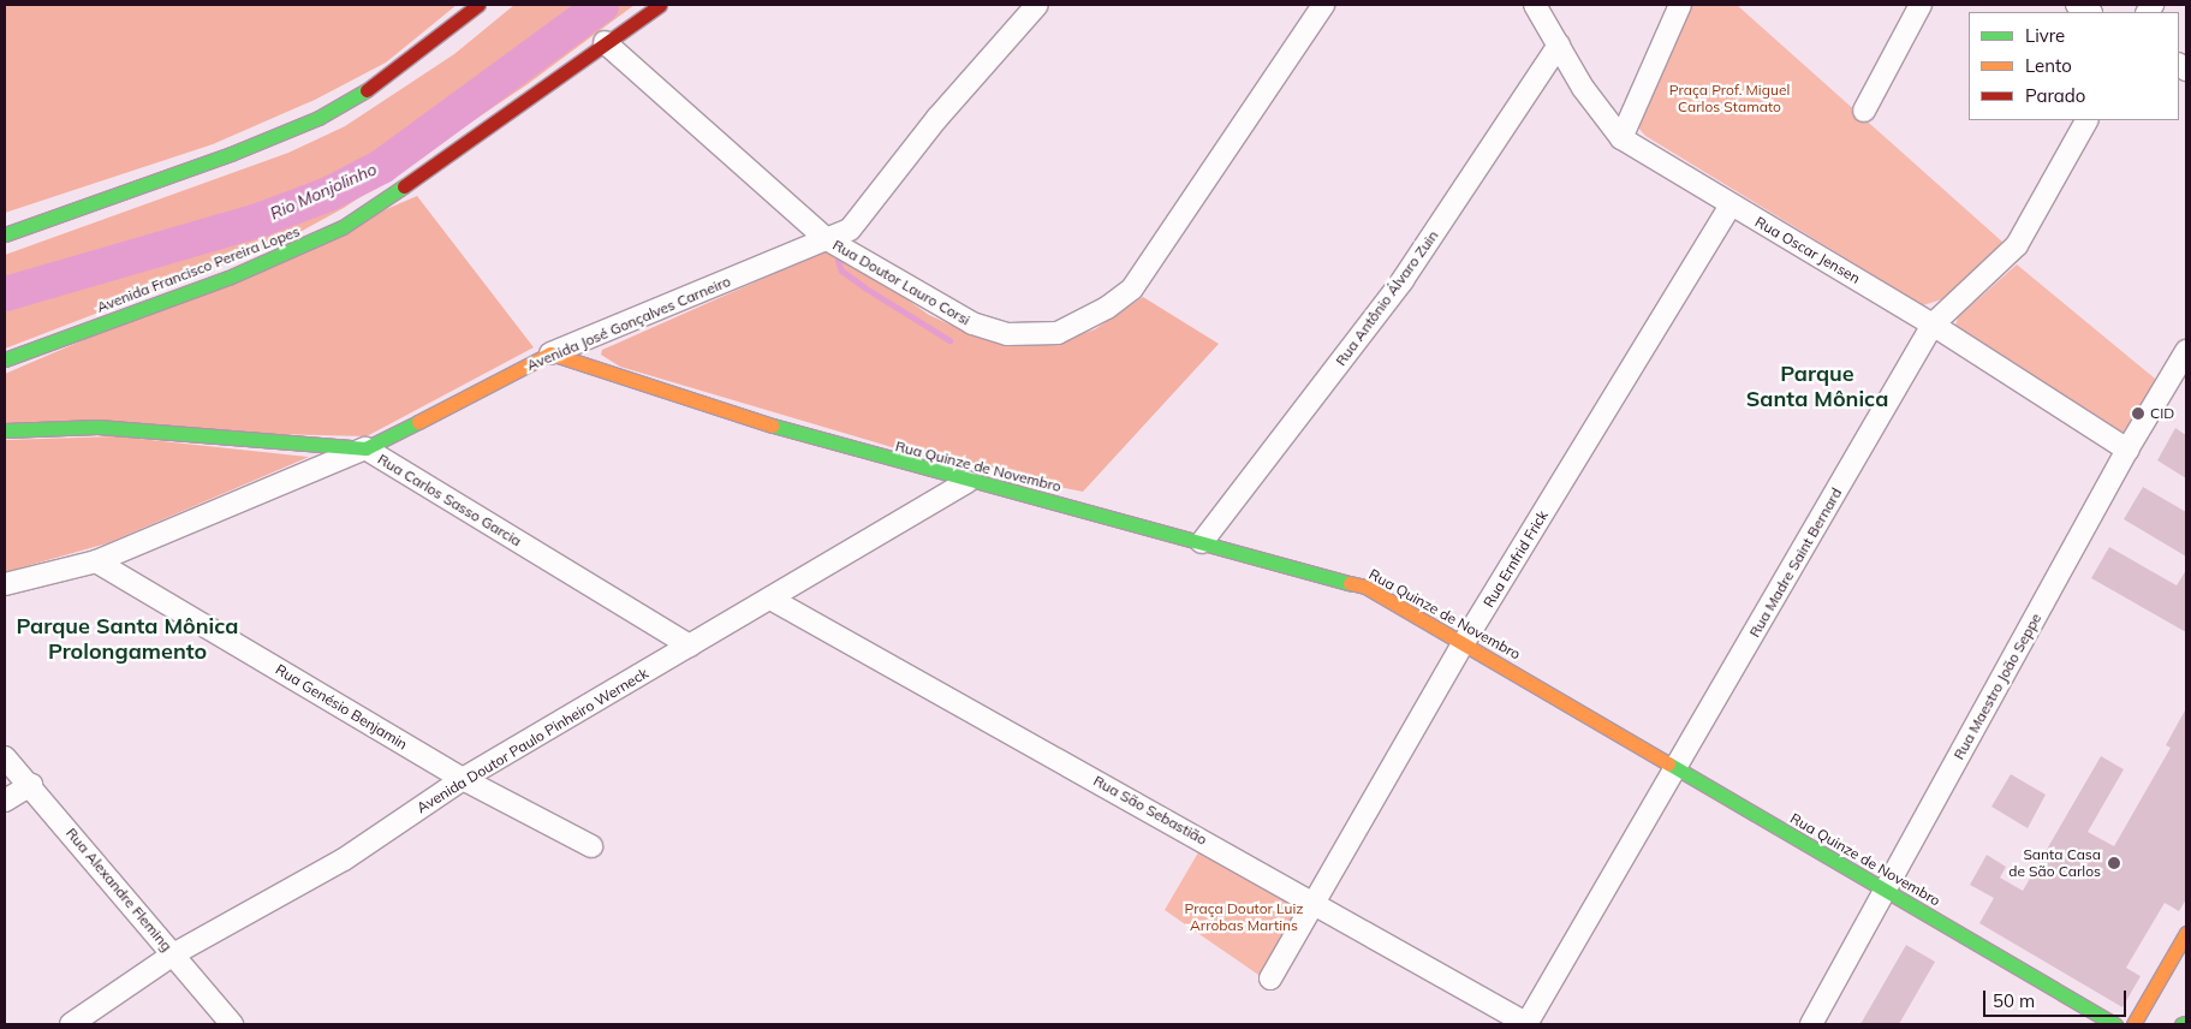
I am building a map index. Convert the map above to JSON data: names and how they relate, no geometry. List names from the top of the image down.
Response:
{
  "streets": {
    "main road": [
      "Avenida Francisco Pereira Lopes",
      "Avenida José Gonçalves Carneiro",
      "Rua Quinze de Novembro",
      "Rua Carlos Sasso Garcia"
    ],
    "street": [
      "Rua Oscar Jensen",
      "Rua Doutor Lauro Corsi",
      "Rua Antônio Álvaro Zuin",
      "Rua Ernfrid Frick",
      "Rua Madre Saint Bernard",
      "Rua Maestro João Seppe",
      "Rua Genésio Benjamin",
      "Avenida Doutor Paulo Pinheiro Werneck",
      "Rua São Sebastião",
      "Rua Alexandre Fleming"
    ]
  },
  "crossings": [
    ["Rua Oscar Jensen", "Rua Antônio Álvaro Zuin"],
    ["Rua Oscar Jensen", "Rua Ernfrid Frick"],
    ["Rua Oscar Jensen", "Rua Madre Saint Bernard"],
    ["Rua Oscar Jensen", "Rua Maestro João Seppe"],
    ["Avenida Francisco Pereira Lopes", "Rua Doutor Lauro Corsi"],
    ["Rua Doutor Lauro Corsi", "Avenida José Gonçalves Carneiro"],
    ["Rua Antônio Álvaro Zuin", "Rua Quinze de Novembro"],
    ["Avenida José Gonçalves Carneiro", "Rua Quinze de Novembro"],
    ["Avenida José Gonçalves Carneiro", "Rua Carlos Sasso Garcia"],
    ["Avenida José Gonçalves Carneiro", "Rua Genésio Benjamin"],
    ["Rua Quinze de Novembro", "Rua Ernfrid Frick"],
    ["Rua Quinze de Novembro", "Rua Madre Saint Bernard"],
    ["Rua Quinze de Novembro", "Rua Maestro João Seppe"],
    ["Rua Quinze de Novembro", "Avenida Doutor Paulo Pinheiro Werneck"],
    ["Rua Carlos Sasso Garcia", "Avenida Doutor Paulo Pinheiro Werneck"],
    ["Rua Ernfrid Frick", "Rua São Sebastião"],
    ["Rua Madre Saint Bernard", "Rua São Sebastião"],
    ["Rua Genésio Benjamin", "Avenida Doutor Paulo Pinheiro Werneck"],
    ["Avenida Doutor Paulo Pinheiro Werneck", "Rua São Sebastião"],
    ["Avenida Doutor Paulo Pinheiro Werneck", "Rua Alexandre Fleming"]
  ],
  "districts": ["Parque Santa Mônica", "Parque Santa Mônica Prolongamento"],
  "water": ["Rio Monjolinho"],
  "parks": ["Praça Prof. Miguel Carlos Stamato", "Praça Doutor Luiz Arrobas Martins"],
  "places": ["CID", "Santa Casa de São Carlos"],
  "legend": ["Livre", "Lento", "Parado"],
  "scale_bar": "50 m"
}
